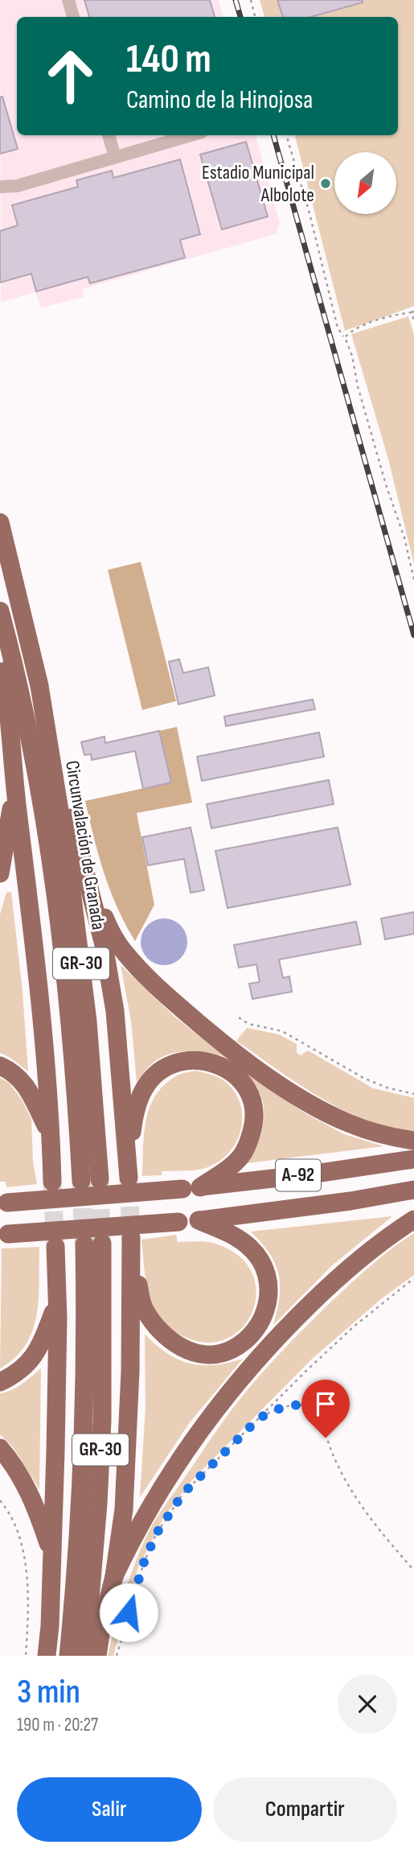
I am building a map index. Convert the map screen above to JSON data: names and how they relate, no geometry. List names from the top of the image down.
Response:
{
  "streets": {
    "highway": ["Circunvalación de Granada", "GR-30", "A-92"]
  },
  "places": ["Estadio Municipal Albolote"],
  "north": "bottom left",
  "page": {
    "turn": ["140 m", "Camino de la Hinojosa"],
    "heading": ["3 min", "190 m · 20:27"],
    "buttons": ["Salir", "Compartir"]
  }
}
